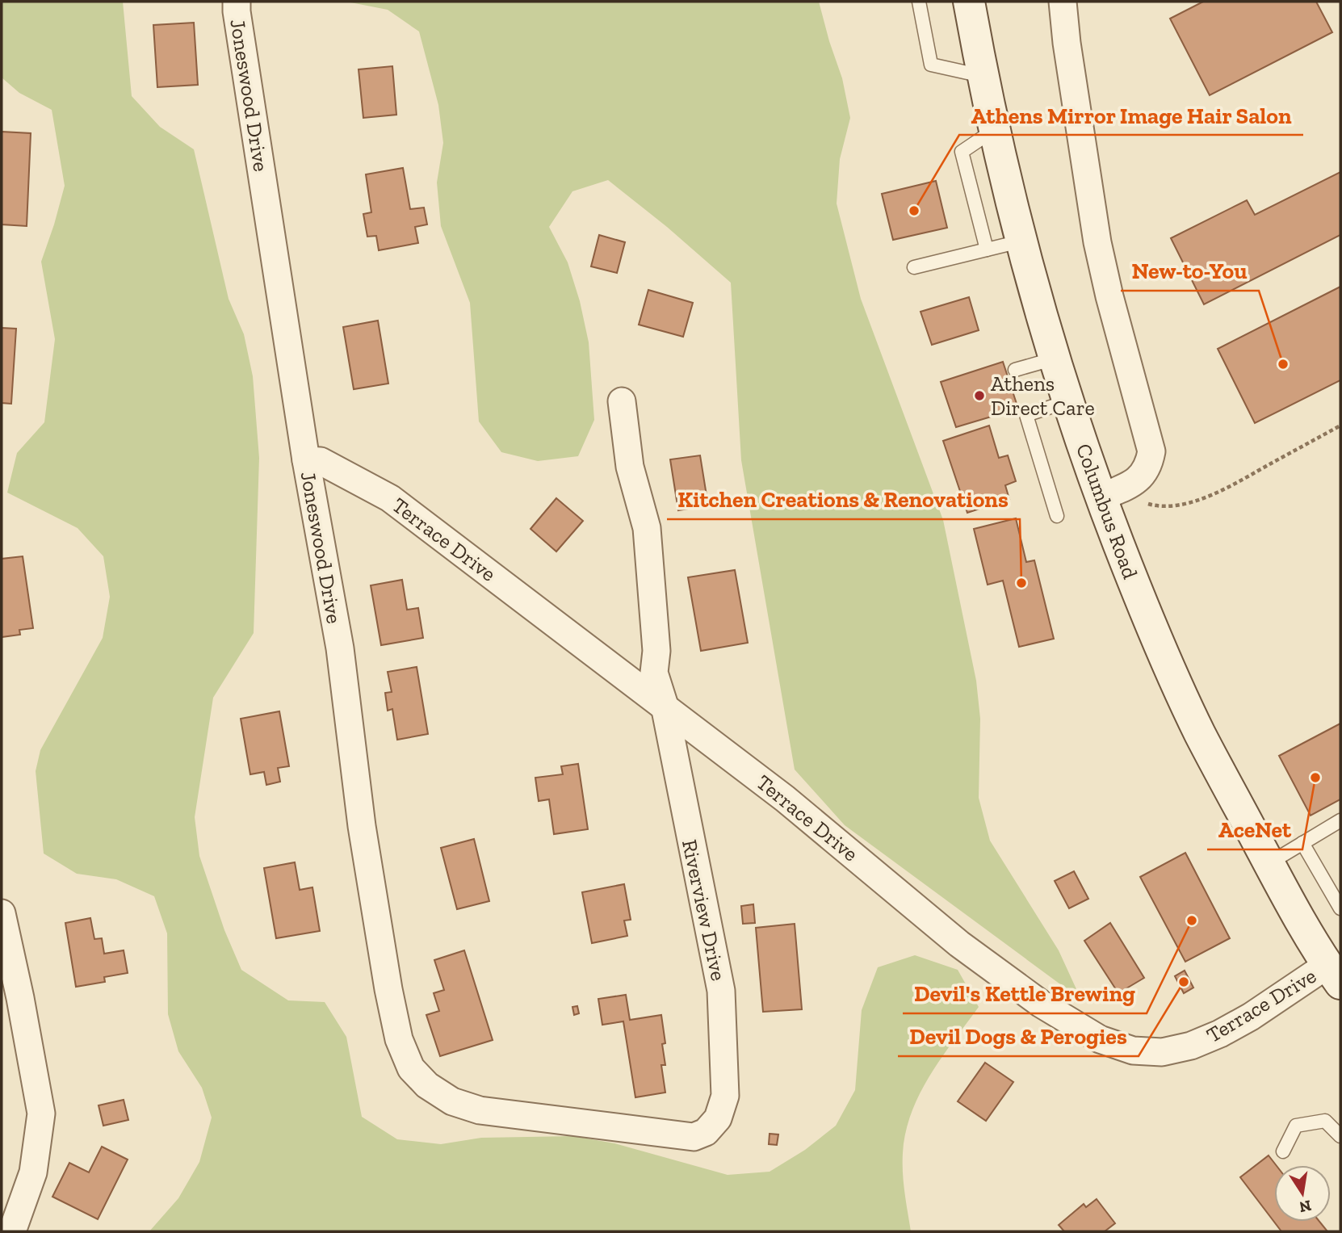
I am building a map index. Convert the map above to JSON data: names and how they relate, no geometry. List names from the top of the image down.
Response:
{
  "streets": {
    "main road": ["Columbus Road"],
    "street": ["Joneswood Drive", "Terrace Drive", "Riverview Drive"]
  },
  "crossings": [
    ["Joneswood Drive", "Terrace Drive"],
    ["Joneswood Drive", "Riverview Drive"],
    ["Columbus Road", "Terrace Drive"],
    ["Terrace Drive", "Riverview Drive"]
  ],
  "places": [
    "Athens Mirror Image Hair Salon",
    "New-to-You",
    "Athens Direct Care",
    "Kitchen Creations & Renovations",
    "AceNet",
    "Devil's Kettle Brewing",
    "Devil Dogs & Perogies"
  ],
  "north": "bottom"
}
